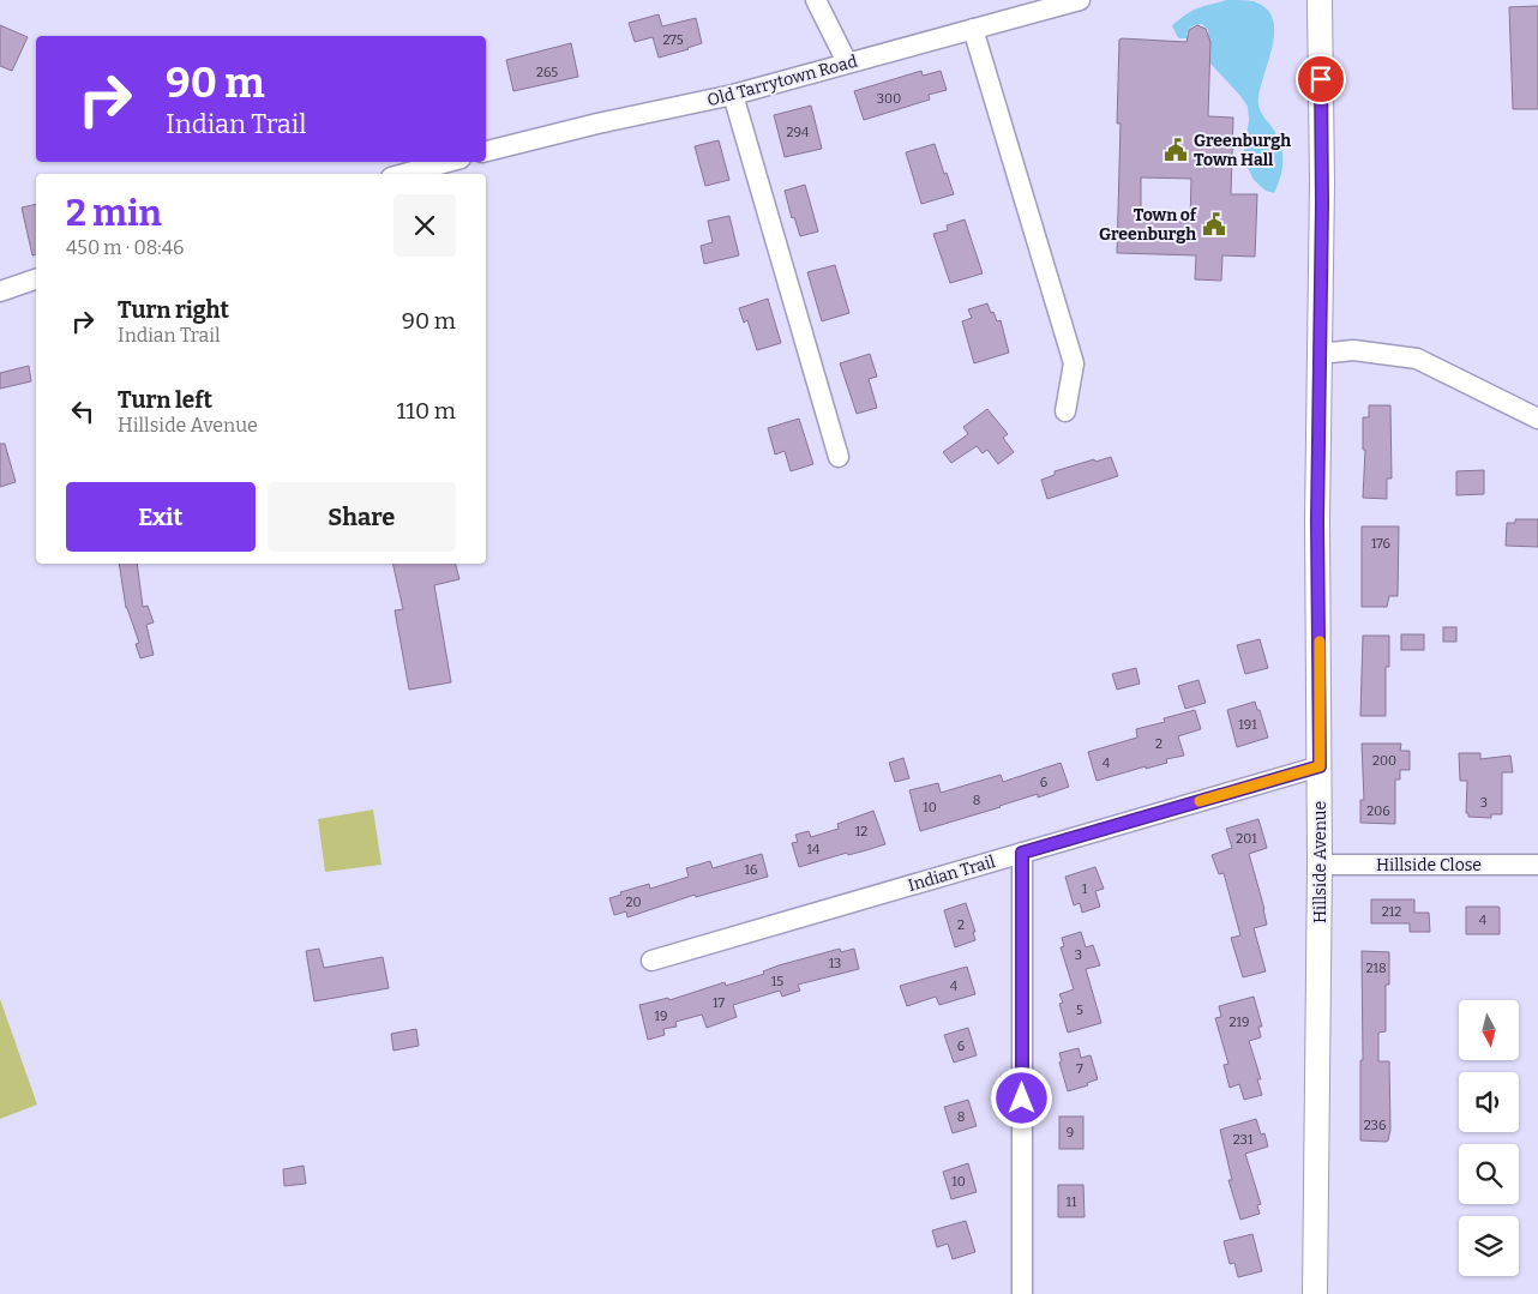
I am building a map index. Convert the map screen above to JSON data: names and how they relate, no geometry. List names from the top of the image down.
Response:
{
  "streets": {
    "main road": ["Hillside Avenue"],
    "street": ["Old Tarrytown Road", "Hillside Close", "Indian Trail"]
  },
  "crossings": [
    ["Hillside Avenue", "Hillside Close"],
    ["Hillside Avenue", "Indian Trail"]
  ],
  "places": {
    "public building": ["Greenburgh Town Hall", "Town of Greenburgh"]
  },
  "house_numbers": [
    "275",
    "265",
    "300",
    "294",
    "176",
    "191",
    "2",
    "200",
    "4",
    "6",
    "8",
    "3",
    "10",
    "206",
    "12",
    "201",
    "14",
    "16",
    "1",
    "20",
    "212",
    "4",
    "2",
    "3",
    "13",
    "218",
    "15",
    "4",
    "17",
    "5",
    "19",
    "219",
    "6",
    "7",
    "8",
    "236",
    "9",
    "231",
    "10",
    "11"
  ],
  "north": "bottom",
  "page": {
    "turn": ["90 m", "Indian Trail"],
    "heading": ["2 min", "450 m · 08:46"],
    "list": [
      {
        "name": "Turn right",
        "note": "Indian Trail",
        "value": "90 m"
      },
      {
        "name": "Turn left",
        "note": "Hillside Avenue",
        "value": "110 m"
      }
    ],
    "buttons": ["Exit", "Share"]
  }
}
